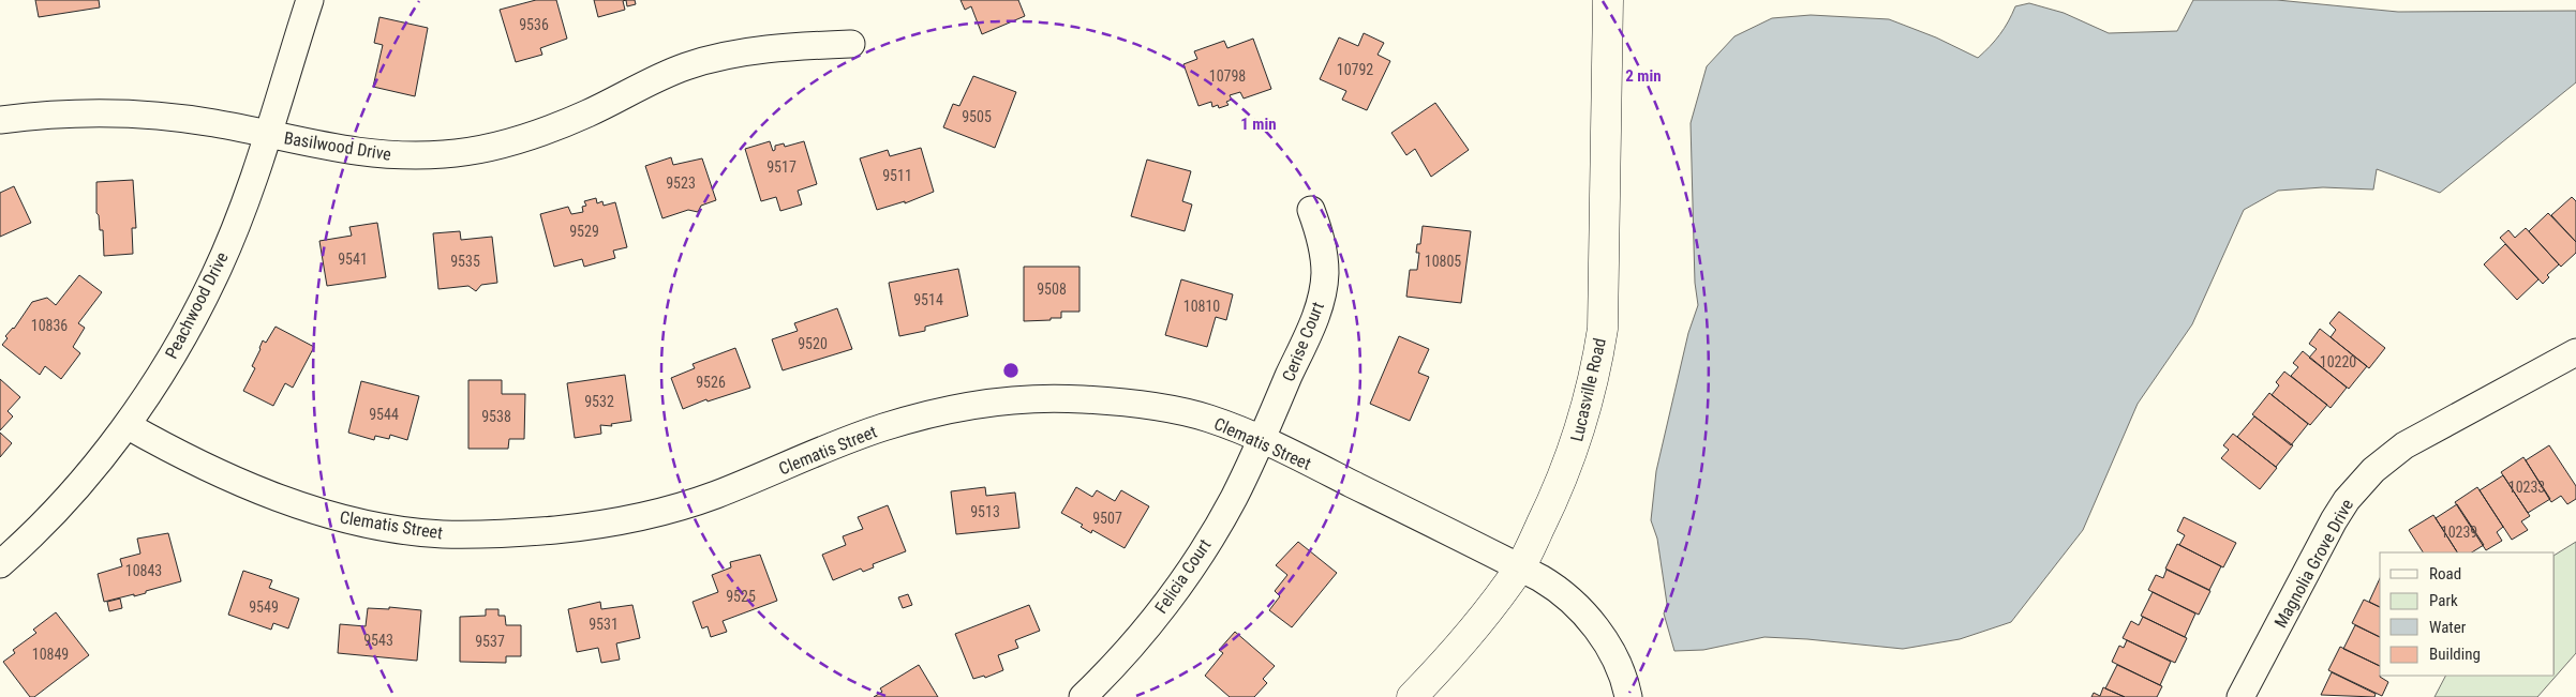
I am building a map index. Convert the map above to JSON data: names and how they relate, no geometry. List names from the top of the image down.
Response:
{
  "streets": {
    "street": [
      "Basilwood Drive",
      "Peachwood Drive",
      "Cerise Court",
      "Lucasville Road",
      "Clematis Street",
      "Magnolia Grove Drive",
      "Felicia Court"
    ]
  },
  "crossings": [
    ["Basilwood Drive", "Peachwood Drive"],
    ["Peachwood Drive", "Clematis Street"],
    ["Cerise Court", "Clematis Street"],
    ["Cerise Court", "Felicia Court"],
    ["Lucasville Road", "Clematis Street"],
    ["Clematis Street", "Felicia Court"]
  ],
  "house_numbers": [
    "9536",
    "10792",
    "10798",
    "9505",
    "9517",
    "9511",
    "9523",
    "9529",
    "9541",
    "9535",
    "10805",
    "9508",
    "9514",
    "10810",
    "10836",
    "9520",
    "10220",
    "9526",
    "9532",
    "9544",
    "9538",
    "10233",
    "9513",
    "9507",
    "10239",
    "10843",
    "9525",
    "9549",
    "9531",
    "9543",
    "9537",
    "10849"
  ],
  "legend": [
    "Road",
    "Park",
    "Water",
    "Building"
  ],
  "rings": ["2 min", "1 min"]
}
